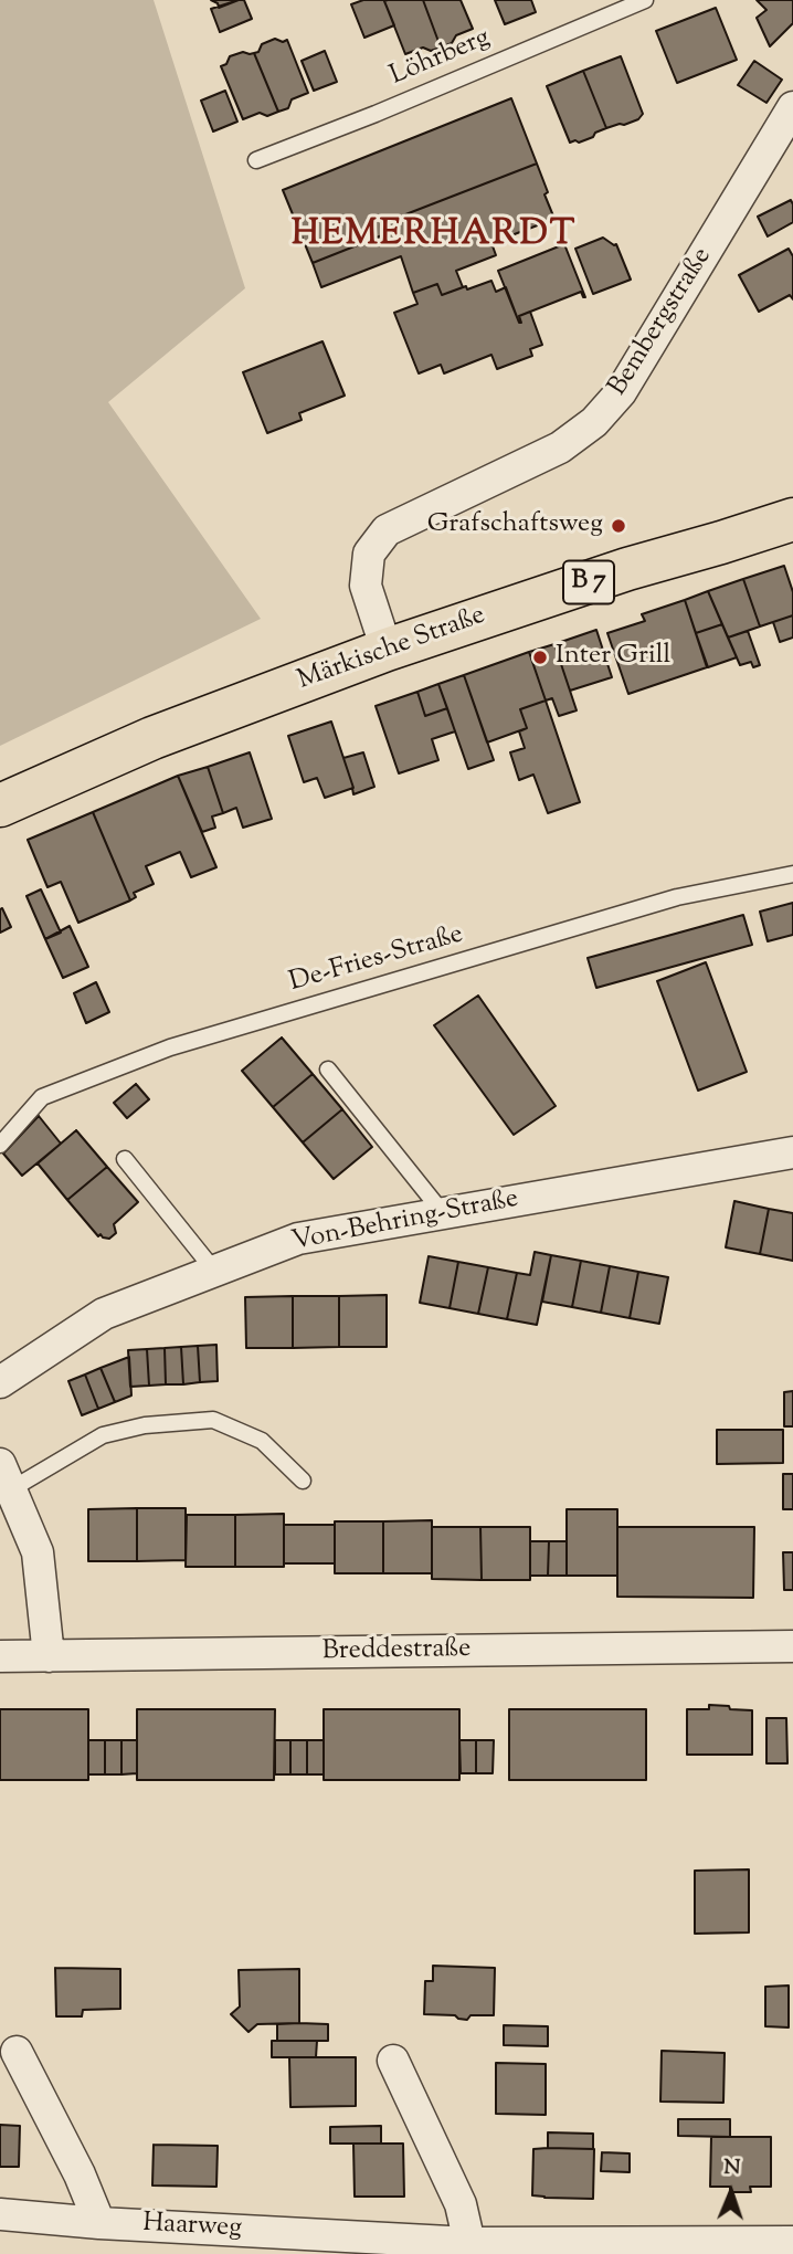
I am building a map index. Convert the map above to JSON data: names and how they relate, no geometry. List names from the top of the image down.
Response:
{
  "streets": {
    "main road": ["B 7", "Märkische Straße"],
    "street": [
      "Bembergstraße",
      "Von-Behring-Straße",
      "Breddestraße",
      "Haarweg"
    ],
    "lane": ["Löhrberg", "De-Fries-Straße"]
  },
  "crossings": [
    ["Bembergstraße", "Märkische Straße"]
  ],
  "districts": ["HEMERHARDT"],
  "places": ["Grafschaftsweg", "Inter Grill"],
  "north": "top"
}
